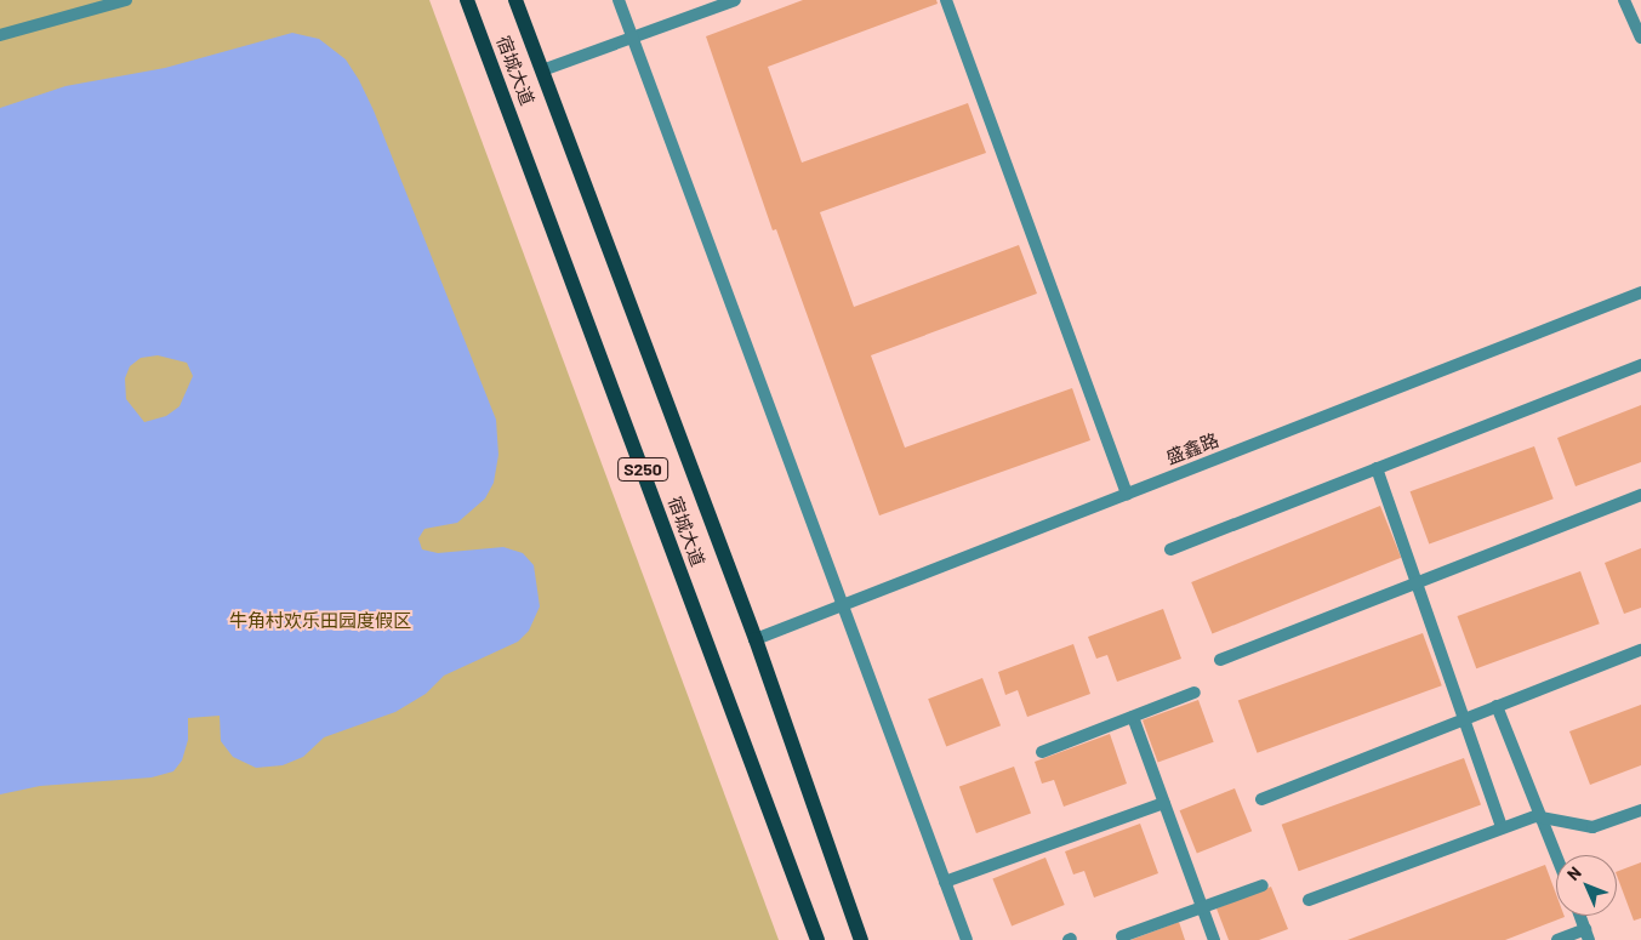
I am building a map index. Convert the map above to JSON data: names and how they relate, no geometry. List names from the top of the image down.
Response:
{
  "streets": {
    "main road": ["宿城大道", "S250"],
    "street": ["盛鑫路"]
  },
  "crossings": [
    ["宿城大道", "盛鑫路"]
  ],
  "parks": ["牛角村欢乐田园度假区"],
  "north": "top left"
}
